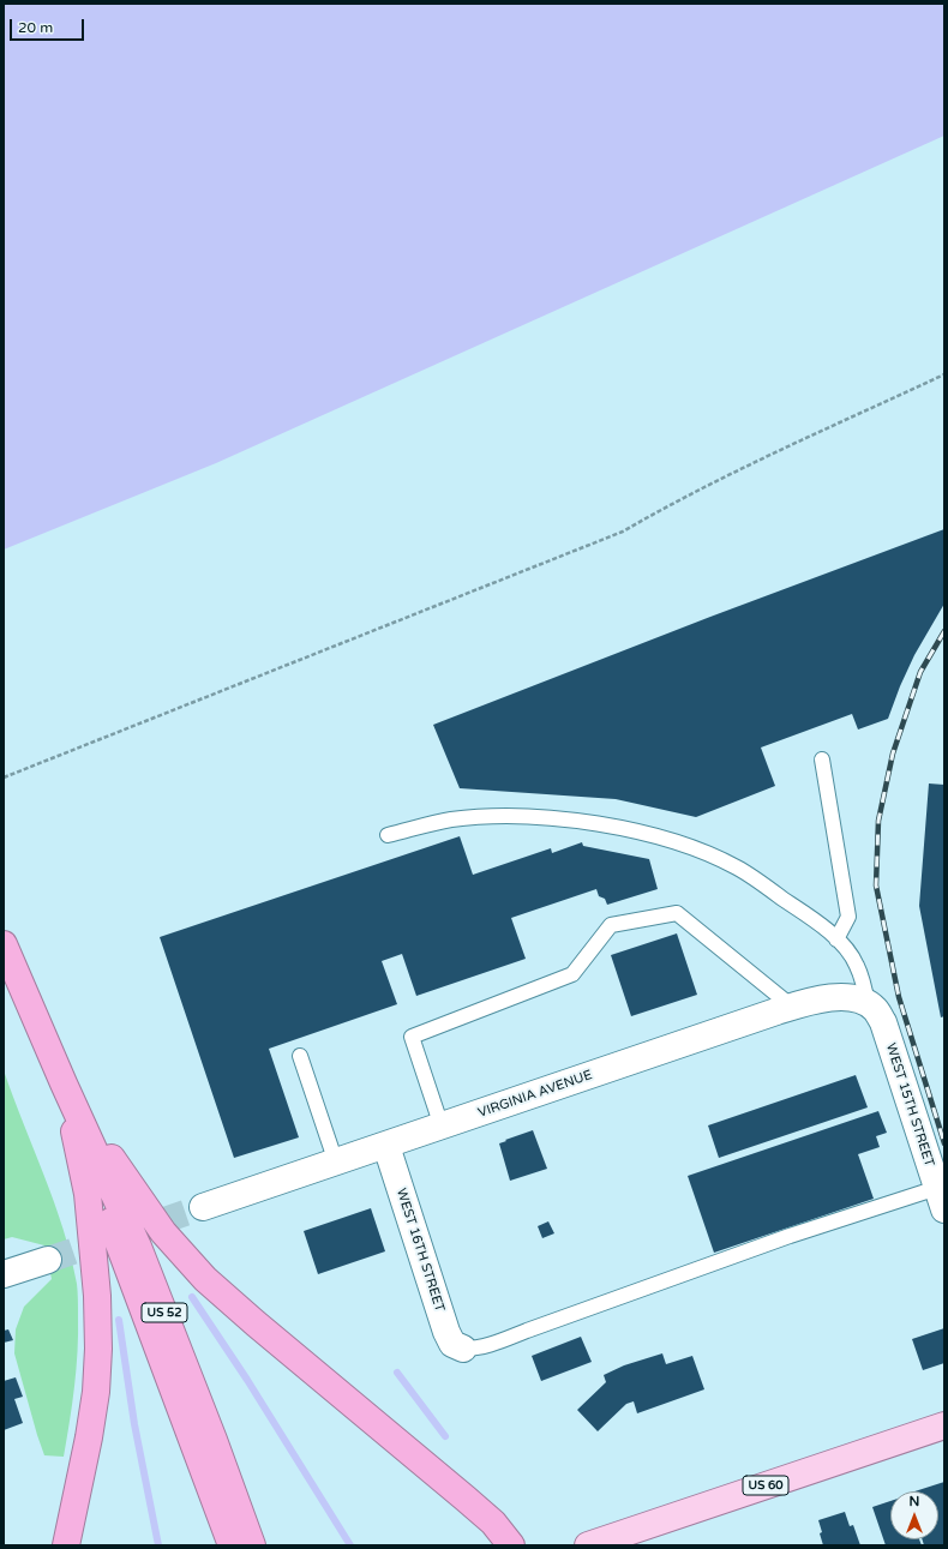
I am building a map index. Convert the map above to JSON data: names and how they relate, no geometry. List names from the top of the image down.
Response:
{
  "streets": {
    "highway": ["US 52"],
    "main road": ["US 60"],
    "street": ["VIRGINIA AVENUE", "WEST 15TH STREET", "WEST 16TH STREET"]
  },
  "crossings": [
    ["VIRGINIA AVENUE", "WEST 15TH STREET"],
    ["VIRGINIA AVENUE", "WEST 16TH STREET"]
  ],
  "scale_bar": "20 m",
  "north": "top"
}
